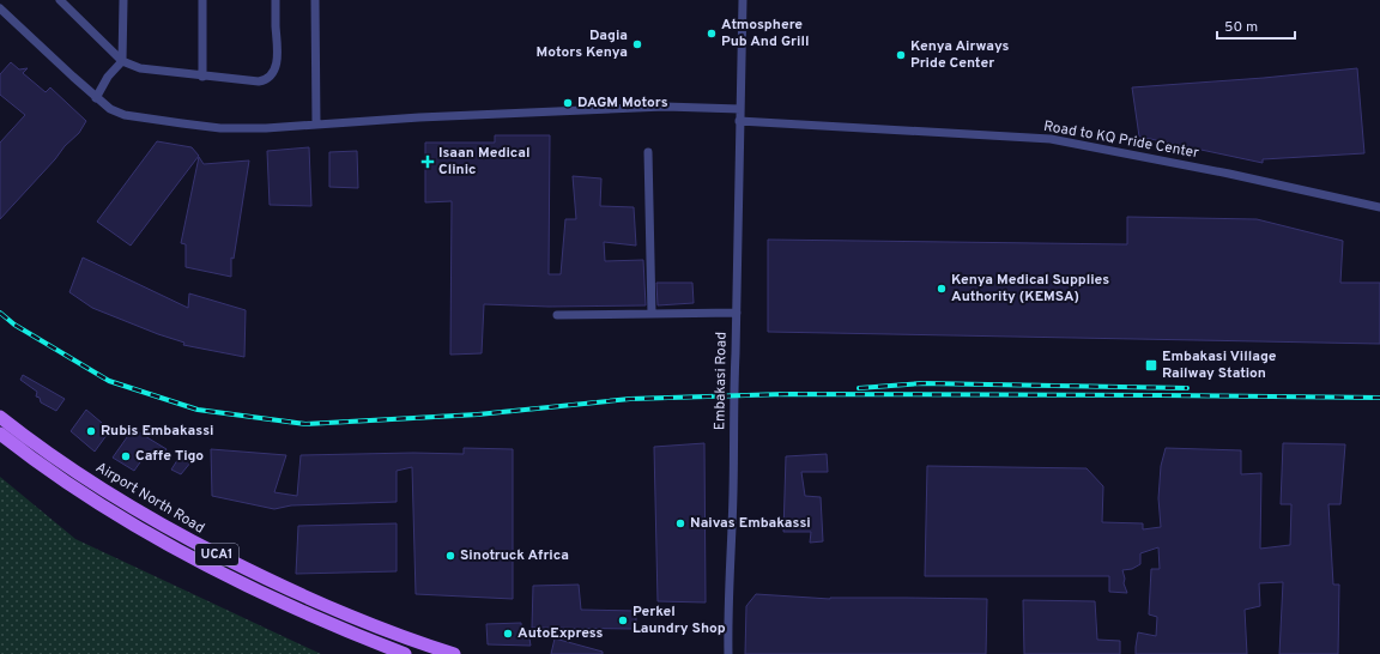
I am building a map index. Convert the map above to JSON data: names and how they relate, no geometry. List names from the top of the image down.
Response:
{
  "streets": {
    "main road": ["Airport North Road", "UCA1"],
    "street": ["Road to KQ Pride Center", "Embakasi Road"]
  },
  "crossings": [
    ["Road to KQ Pride Center", "Embakasi Road"]
  ],
  "places": {
    "other": [
      "Atmosphere Pub And Grill",
      "Dagia Motors Kenya",
      "Kenya Airways Pride Center",
      "DAGM Motors",
      "Kenya Medical Supplies Authority (KEMSA)",
      "Rubis Embakassi",
      "Caffe Tigo",
      "Naivas Embakassi",
      "Sinotruck Africa",
      "Perkel Laundry Shop",
      "AutoExpress"
    ],
    "health": ["Isaan Medical Clinic"],
    "transit": ["Embakasi Village Railway Station"]
  },
  "scale_bar": "50 m"
}
